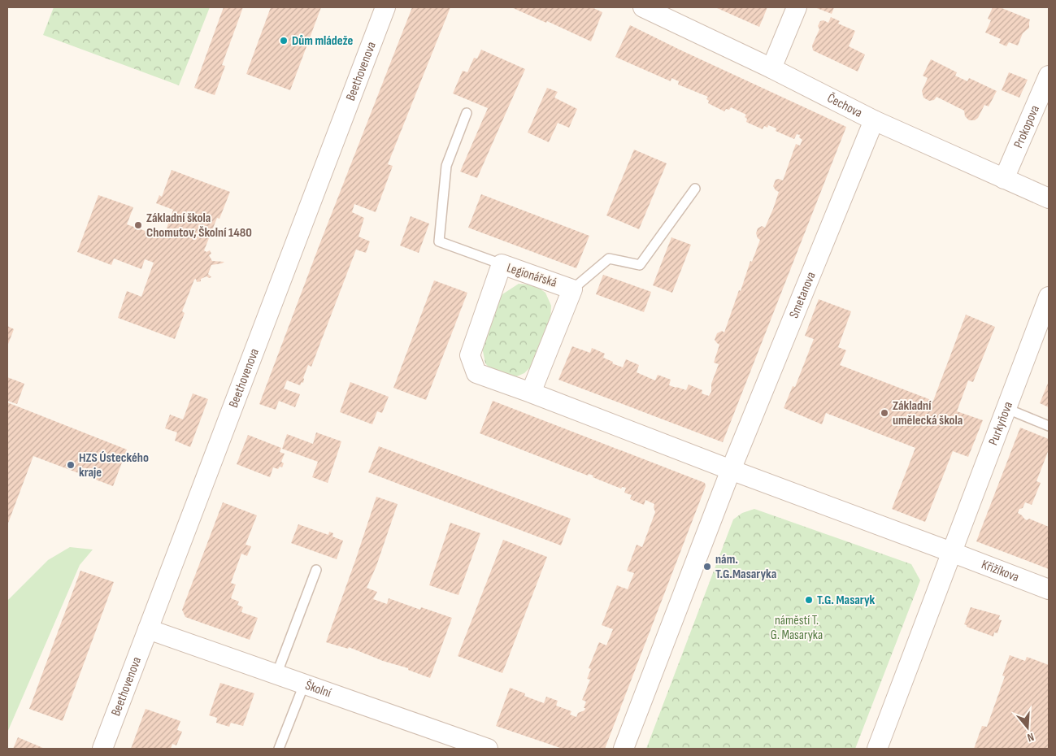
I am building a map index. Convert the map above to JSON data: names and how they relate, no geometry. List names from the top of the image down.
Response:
{
  "streets": {
    "street": [
      "Beethovenova",
      "Čechova",
      "Prokopova",
      "Legionářská",
      "Smetanova",
      "Purkyňova",
      "Křižíkova",
      "Školní"
    ]
  },
  "crossings": [
    ["Beethovenova", "Školní"],
    ["Čechova", "Prokopova"],
    ["Čechova", "Smetanova"],
    ["Legionářská", "Smetanova"],
    ["Purkyňova", "Křižíkova"]
  ],
  "parks": ["náměstí T. G. Masaryka"],
  "places": [
    "Dům mládeže",
    "Základní škola Chomutov, Školní 1480",
    "Základní umělecká škola",
    "HZS Ústeckého kraje",
    "nám. T.G.Masaryka",
    "T.G. Masaryk"
  ],
  "north": "bottom"
}
